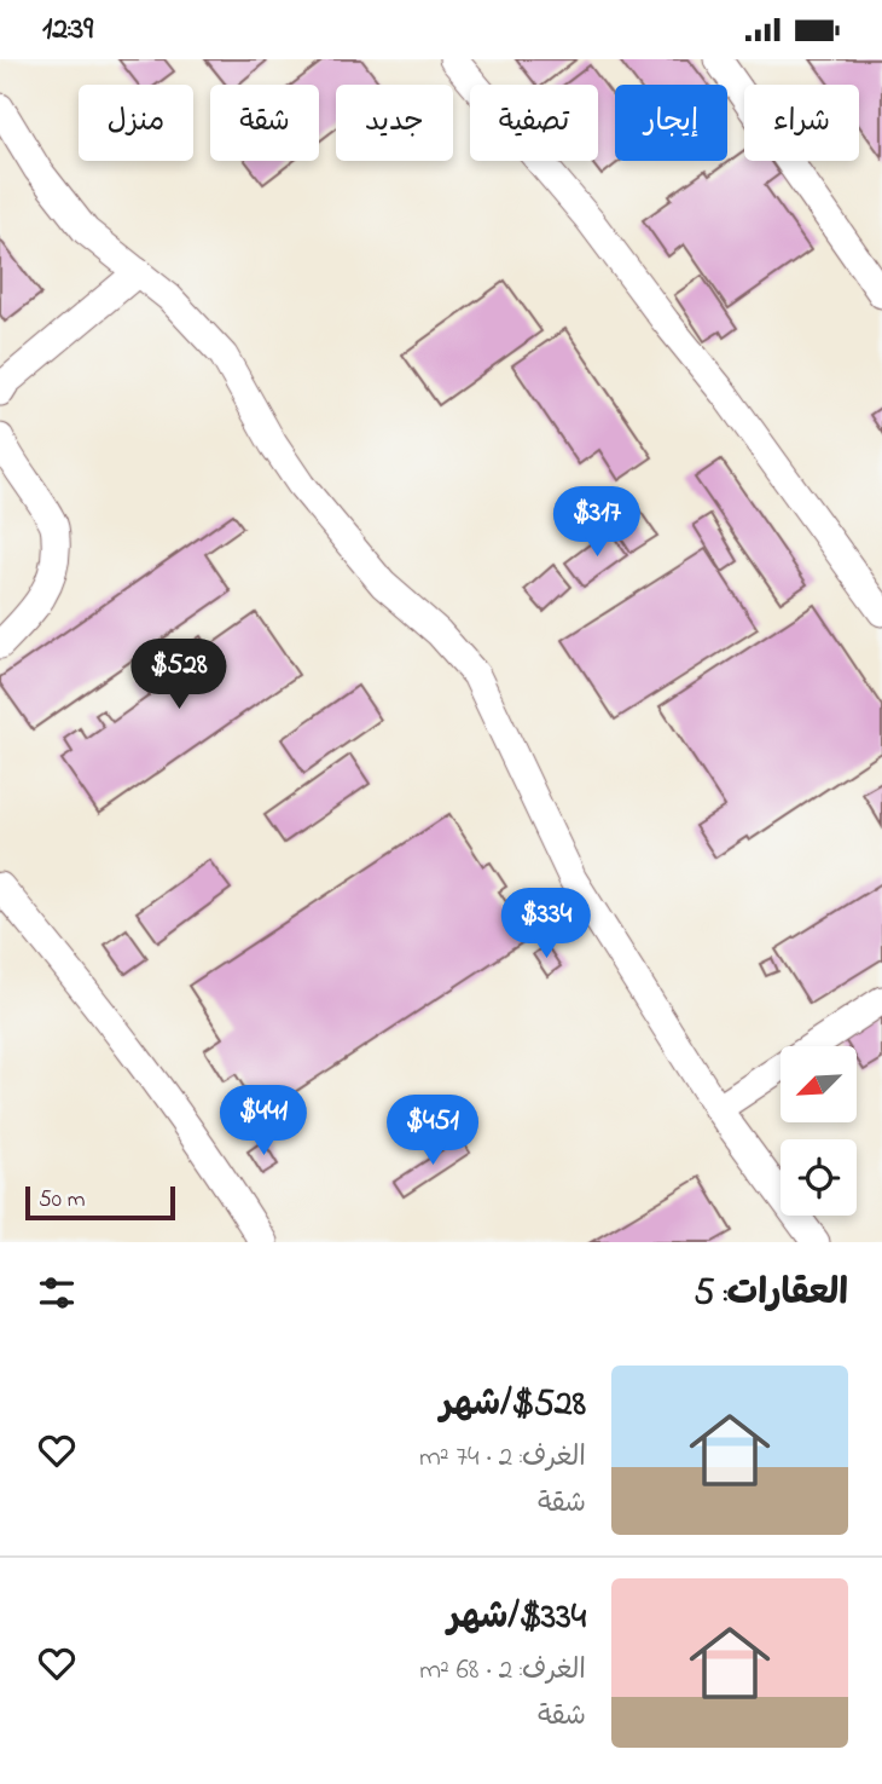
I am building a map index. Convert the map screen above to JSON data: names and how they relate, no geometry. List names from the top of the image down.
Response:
{
  "scale_bar": "50 m",
  "north": "bottom left",
  "page": {
    "status": "12:39",
    "chip": [
      "شراء",
      "إيجار",
      "تصفية",
      "جديد",
      "شقة",
      "منزل"
    ],
    "price": [
      "$317",
      "$528",
      "$334",
      "$441",
      "$451"
    ],
    "scale": "50 m",
    "heading": "العقارات: 5",
    "list": [
      {
        "name": "$528/شهر",
        "note": "الغرف: 2 · 74 m² · شقة"
      },
      {
        "name": "$334/شهر",
        "note": "الغرف: 2 · 68 m² · شقة"
      }
    ]
  }
}
